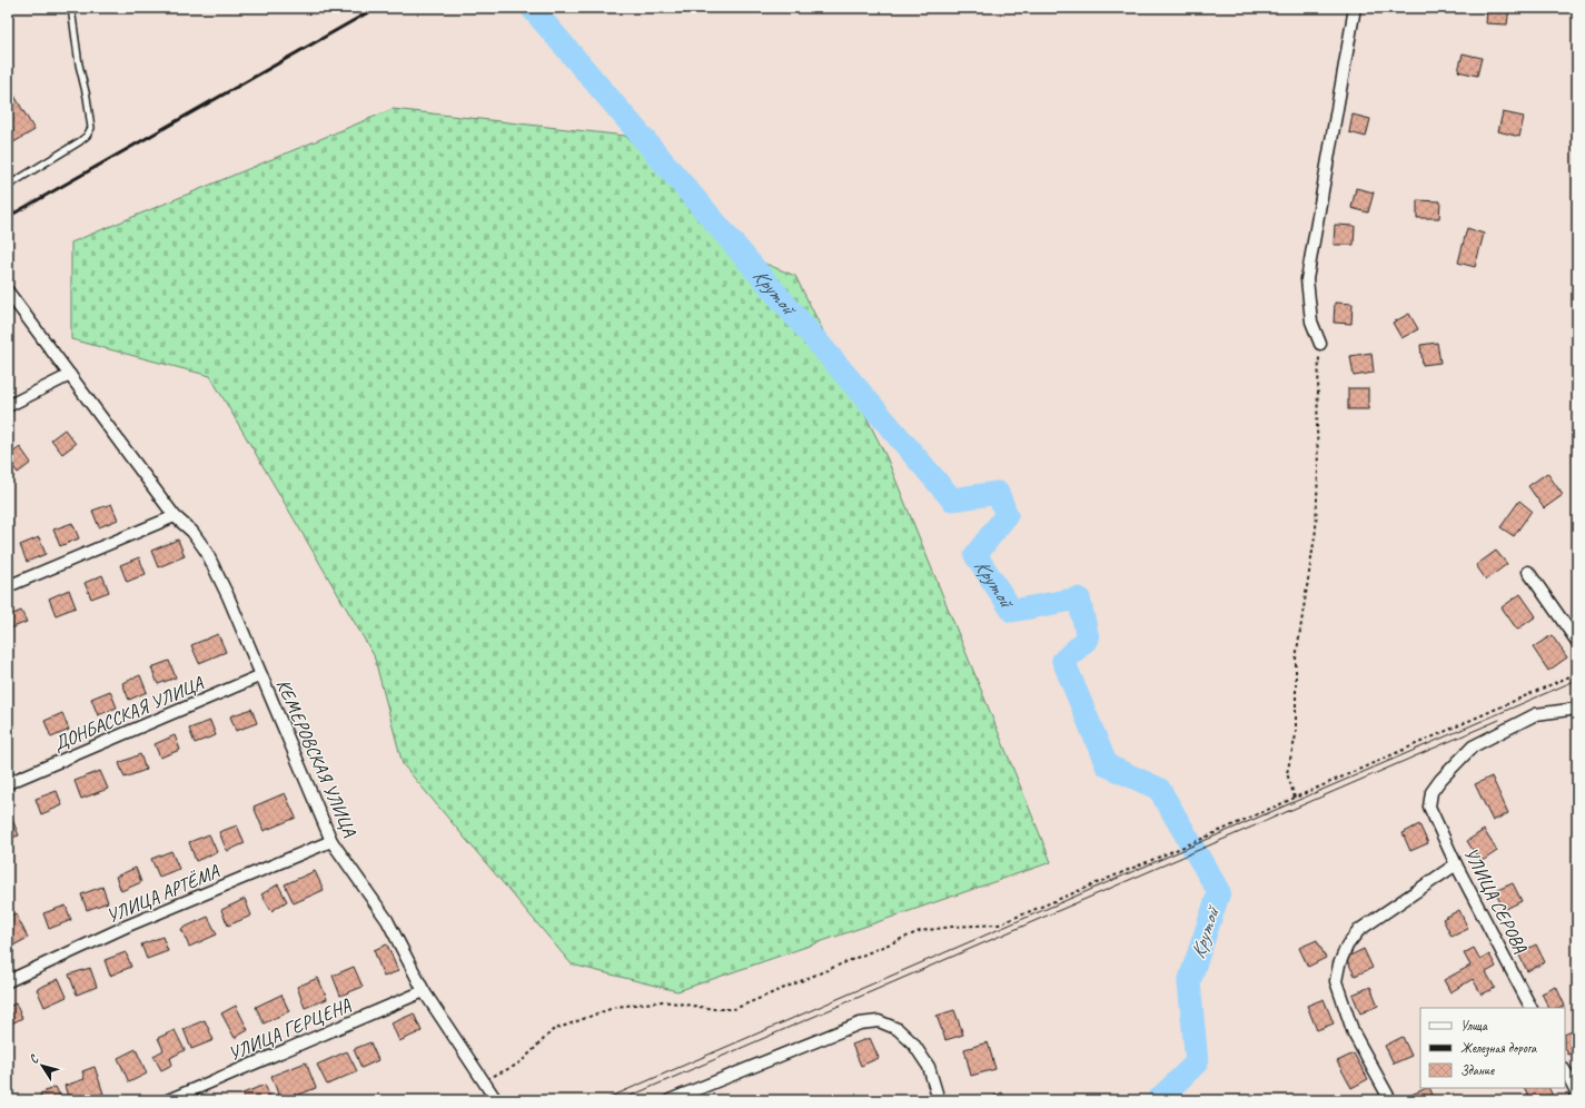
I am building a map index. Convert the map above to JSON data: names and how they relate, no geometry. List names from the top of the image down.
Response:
{
  "streets": {
    "street": [
      "ДОНБАССКАЯ УЛИЦА",
      "КЕМЕРОВСКАЯ УЛИЦА",
      "УЛИЦА АРТЁМА",
      "УЛИЦА СЕРОВА",
      "УЛИЦА ГЕРЦЕНА"
    ]
  },
  "crossings": [
    ["ДОНБАССКАЯ УЛИЦА", "КЕМЕРОВСКАЯ УЛИЦА"],
    ["КЕМЕРОВСКАЯ УЛИЦА", "УЛИЦА АРТЁМА"],
    ["КЕМЕРОВСКАЯ УЛИЦА", "УЛИЦА ГЕРЦЕНА"]
  ],
  "water": ["Крутой"],
  "legend": ["Улица", "Железная дорога", "Здание"],
  "north": "top left"
}
